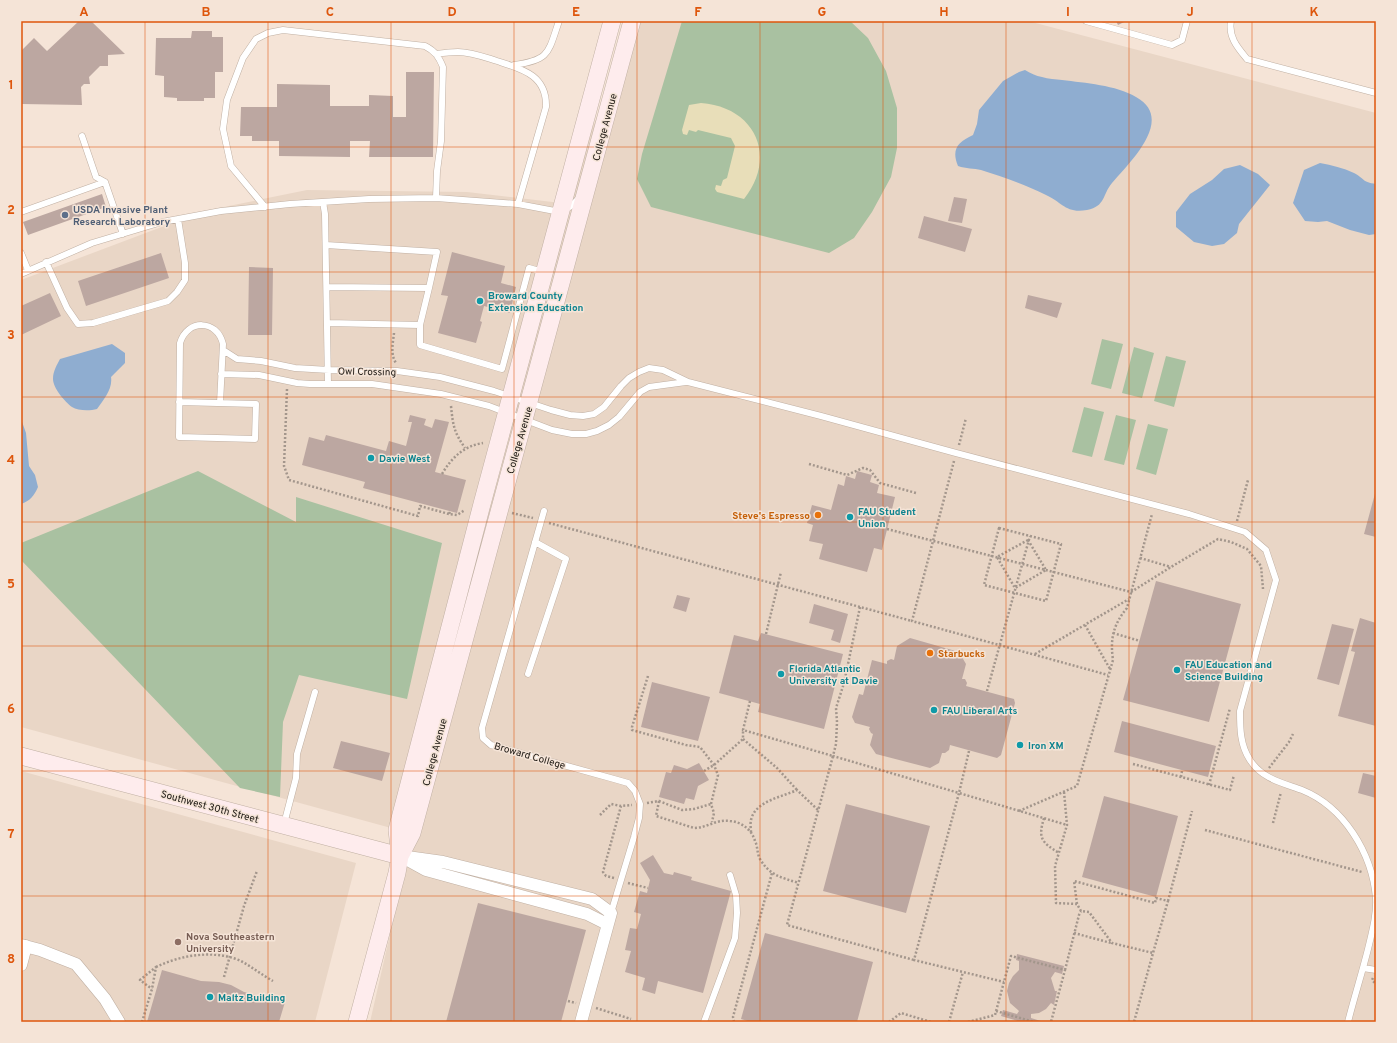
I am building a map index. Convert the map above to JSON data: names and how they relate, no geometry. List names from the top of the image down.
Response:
{
  "streets": {
    "street": ["College Avenue", "Southwest 30th Street"],
    "lane": ["Owl Crossing", "Broward College"]
  },
  "crossings": [
    ["College Avenue", "Owl Crossing"],
    ["College Avenue", "Southwest 30th Street"]
  ],
  "places": [
    "USDA Invasive Plant Research Laboratory",
    "Broward County Extension Education",
    "Davie West",
    "Steve's Espresso",
    "FAU Student Union",
    "Starbucks",
    "FAU Education and Science Building",
    "Florida Atlantic University at Davie",
    "FAU Liberal Arts",
    "Iron XM",
    "Nova Southeastern University",
    "Maltz Building"
  ],
  "grid": {
    "columns": [
      "A",
      "B",
      "C",
      "D",
      "E",
      "F",
      "G",
      "H",
      "I",
      "J",
      "K"
    ],
    "rows": [
      "1",
      "2",
      "3",
      "4",
      "5",
      "6",
      "7",
      "8"
    ]
  }
}
